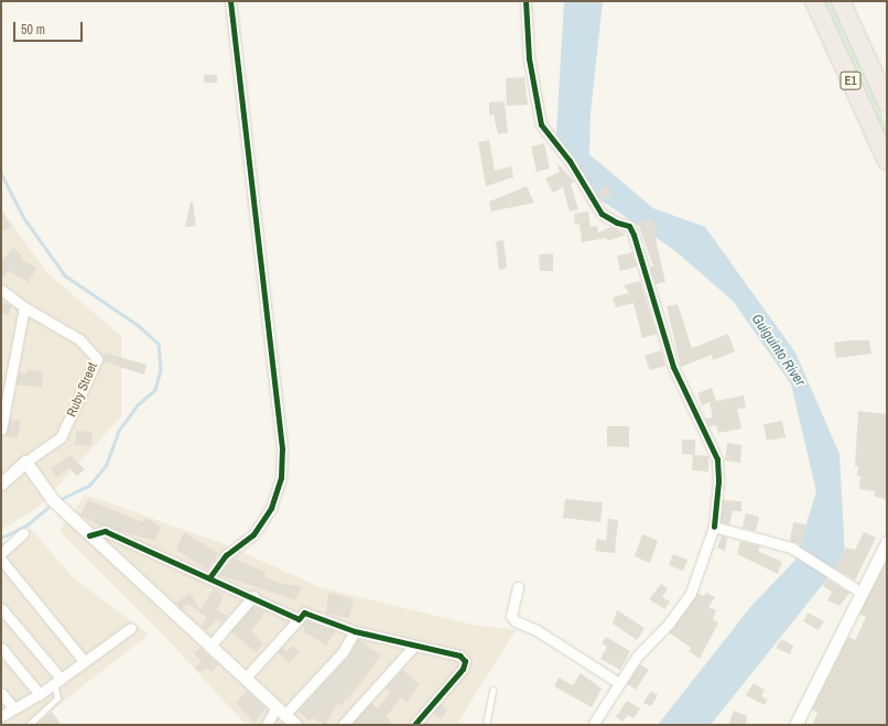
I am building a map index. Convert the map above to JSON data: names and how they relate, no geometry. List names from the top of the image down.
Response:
{
  "streets": {
    "highway": ["E1"],
    "street": ["Ruby Street"]
  },
  "water": ["Guiguinto River"],
  "scale_bar": "50 m"
}
